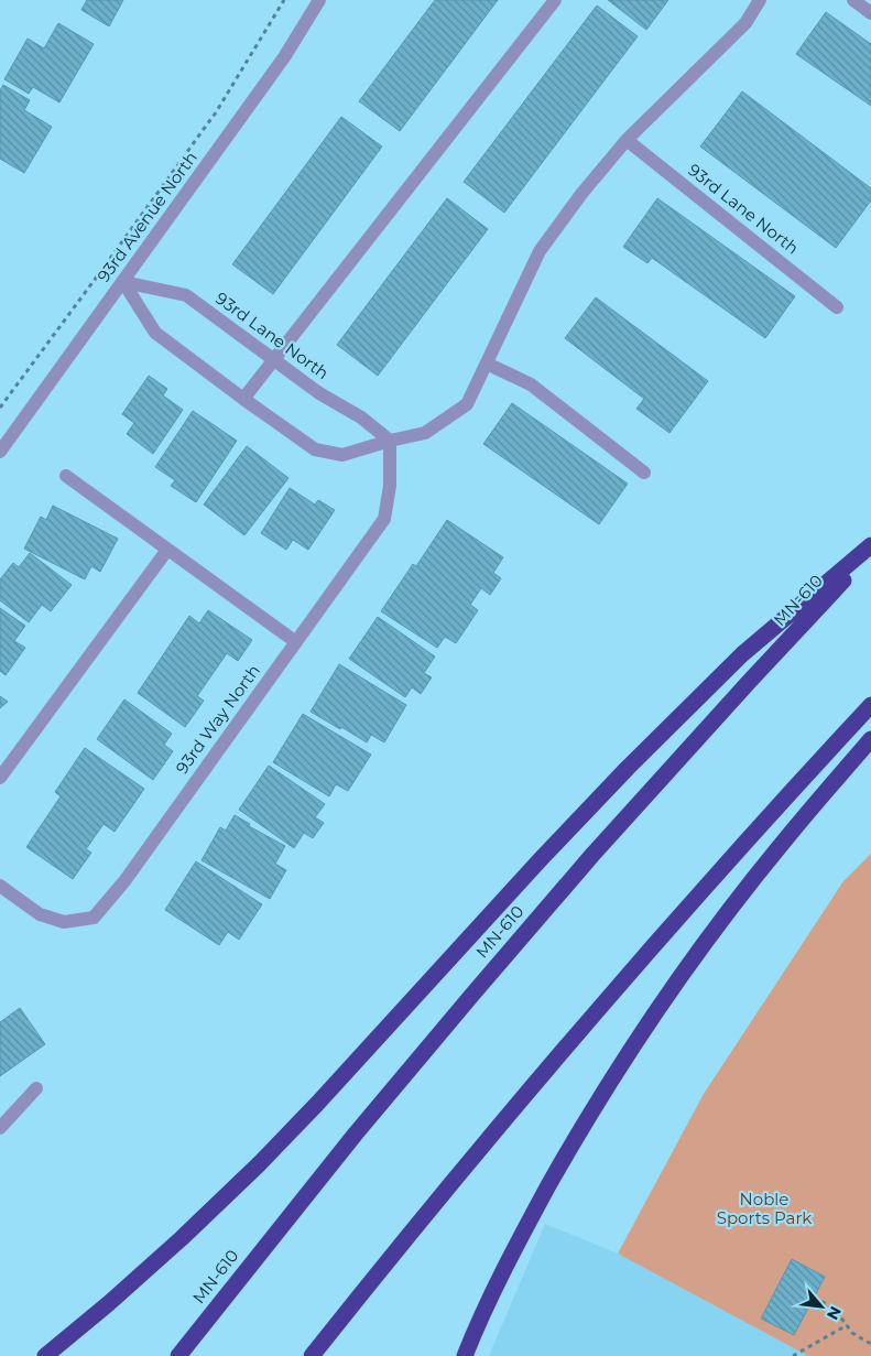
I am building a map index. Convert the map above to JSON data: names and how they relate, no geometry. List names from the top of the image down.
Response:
{
  "streets": {
    "highway": ["MN-610"],
    "street": ["93rd Lane North", "93rd Avenue North", "93rd Way North"]
  },
  "crossings": [
    ["93rd Lane North", "93rd Avenue North"],
    ["93rd Lane North", "93rd Way North"]
  ],
  "parks": ["Noble Sports Park"],
  "north": "bottom right"
}
